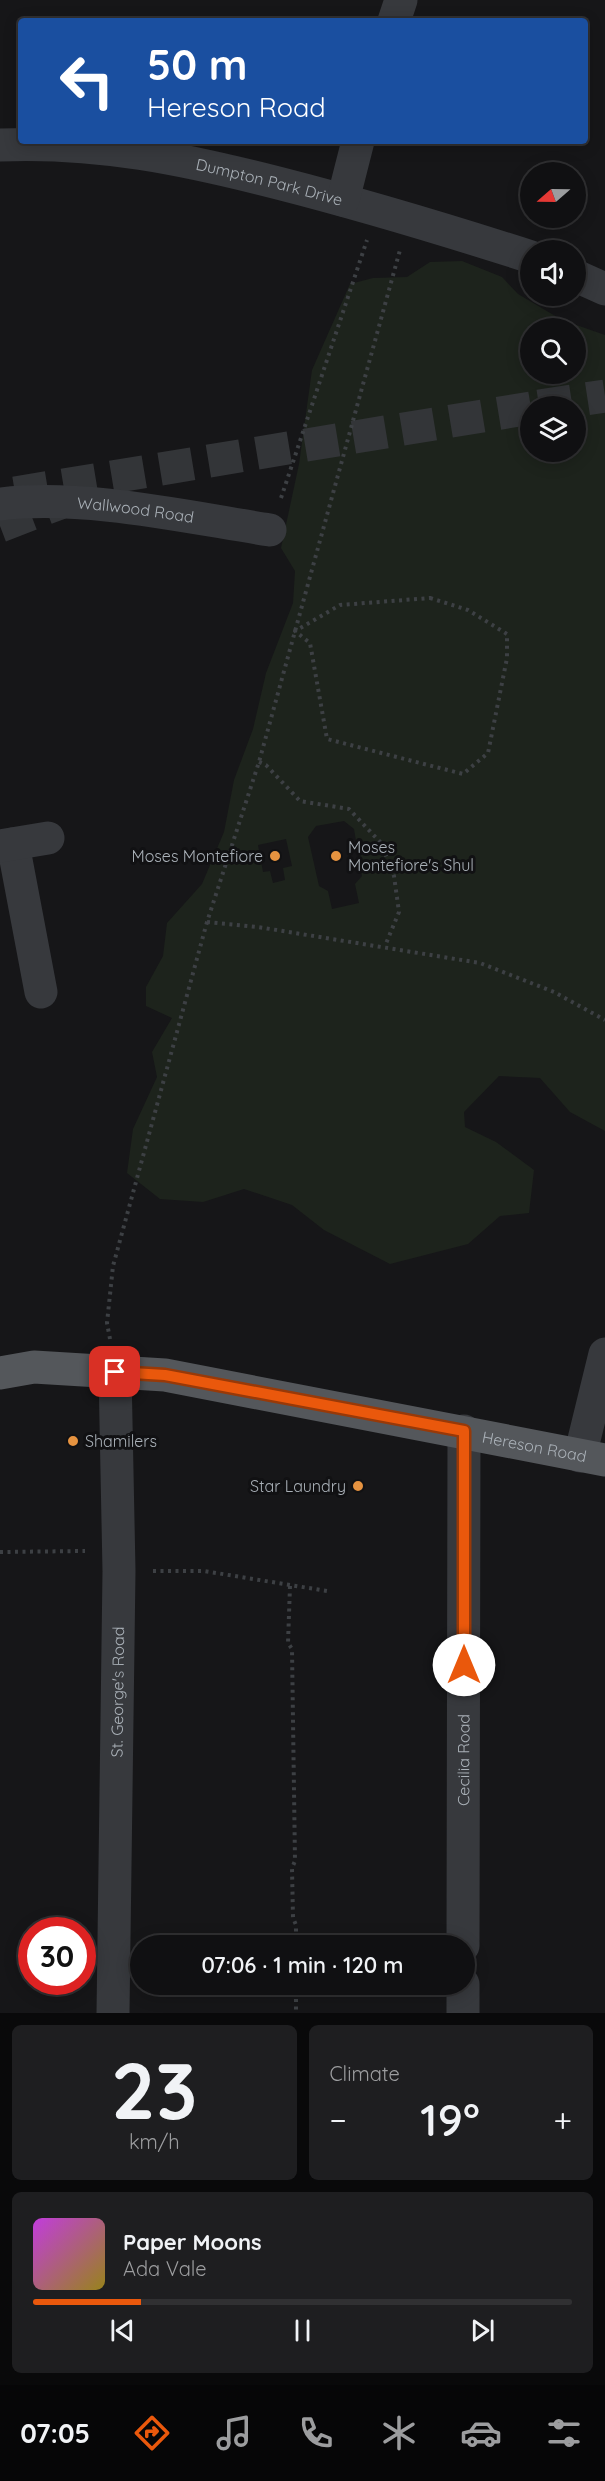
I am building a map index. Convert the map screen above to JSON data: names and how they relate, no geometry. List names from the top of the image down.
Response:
{
  "streets": {
    "main road": ["Hereson Road"],
    "street": [
      "Dumpton Park Drive",
      "Wallwood Road",
      "St. George's Road",
      "Cecilia Road"
    ]
  },
  "crossings": [
    ["Hereson Road", "St. George's Road"],
    ["Hereson Road", "Cecilia Road"]
  ],
  "places": [
    "Moses Montefiore",
    "Moses Montefiore's Shul",
    "Shamilers",
    "Star Laundry"
  ],
  "north": "left",
  "page": {
    "turn": ["50 m", "Hereson Road"],
    "limit": "30",
    "trip": "07:06 · 1 min · 120 m",
    "tile": [
      ["23", "km/h"],
      "Climate"
    ],
    "heat": ["−", "19°", "+"],
    "song": ["Paper Moons", "Ada Vale"],
    "tabs": "07:05"
  }
}
